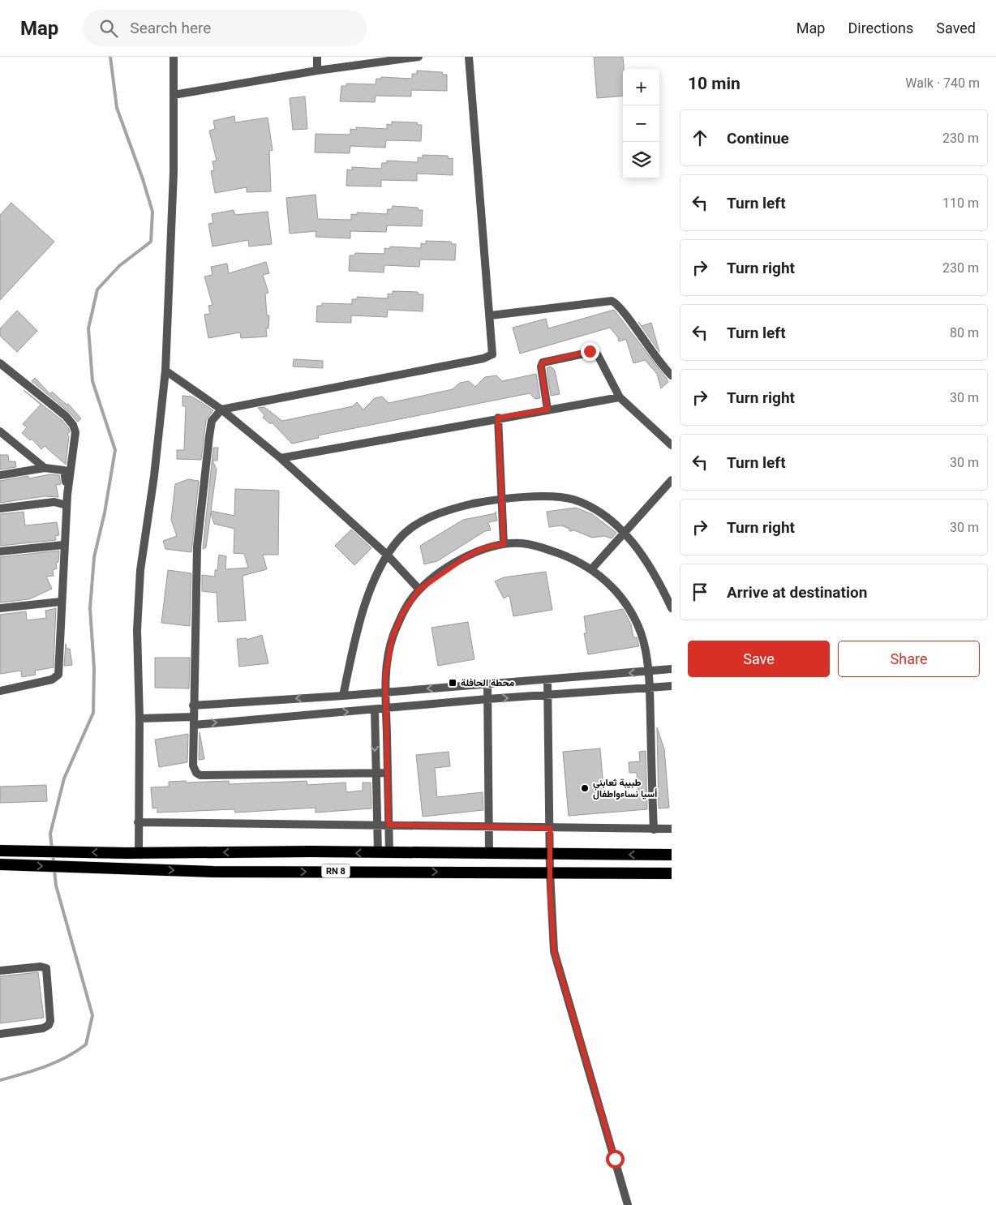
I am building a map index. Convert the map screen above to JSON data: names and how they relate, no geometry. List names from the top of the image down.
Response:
{
  "streets": {
    "highway": ["RN 8"]
  },
  "places": {
    "transit": ["محطة الحافلة"],
    "other": ["طبيبة ثعابني أسيا نساءواطفال"]
  },
  "page": {
    "header": "Map",
    "search": "Search here",
    "nav": ["Map", "Directions", "Saved"],
    "heading": ["10 min", "Walk · 740 m"],
    "map_buttons": ["+", "−"],
    "list": [
      ["Continue", "230 m"],
      ["Turn left", "110 m"],
      ["Turn right", "230 m"],
      ["Turn left", "80 m"],
      ["Turn right", "30 m"],
      ["Turn left", "30 m"],
      ["Turn right", "30 m"],
      "Arrive at destination"
    ],
    "buttons": ["Save", "Share"]
  }
}
